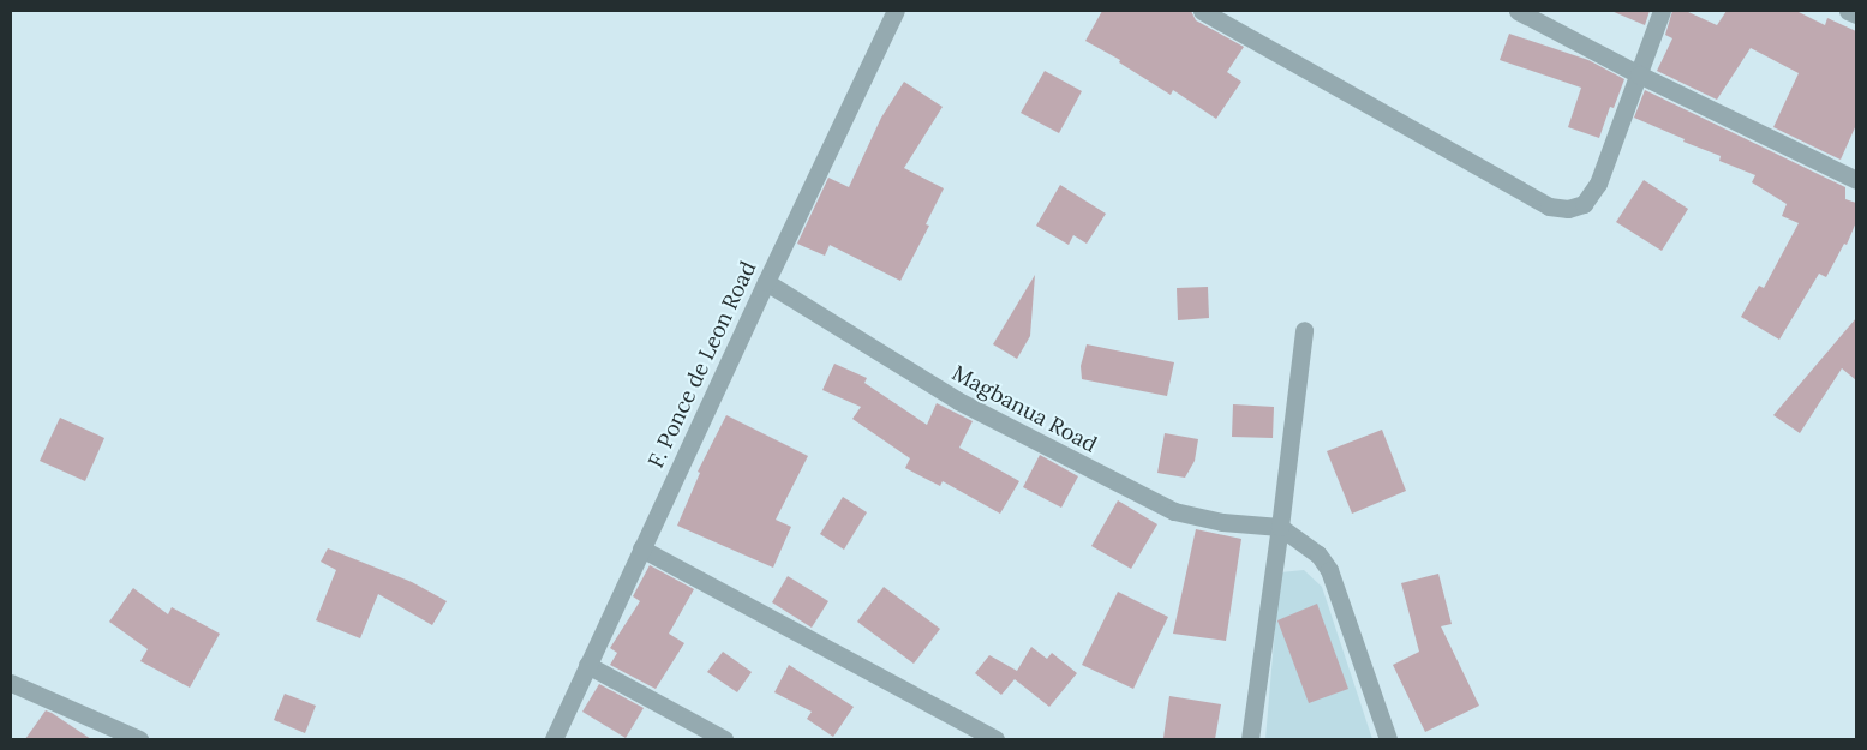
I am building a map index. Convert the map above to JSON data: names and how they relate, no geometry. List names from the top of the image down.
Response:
{
  "streets": {
    "street": ["F. Ponce de Leon Road", "Magbanua Road"]
  },
  "crossings": [
    ["F. Ponce de Leon Road", "Magbanua Road"]
  ]
}
